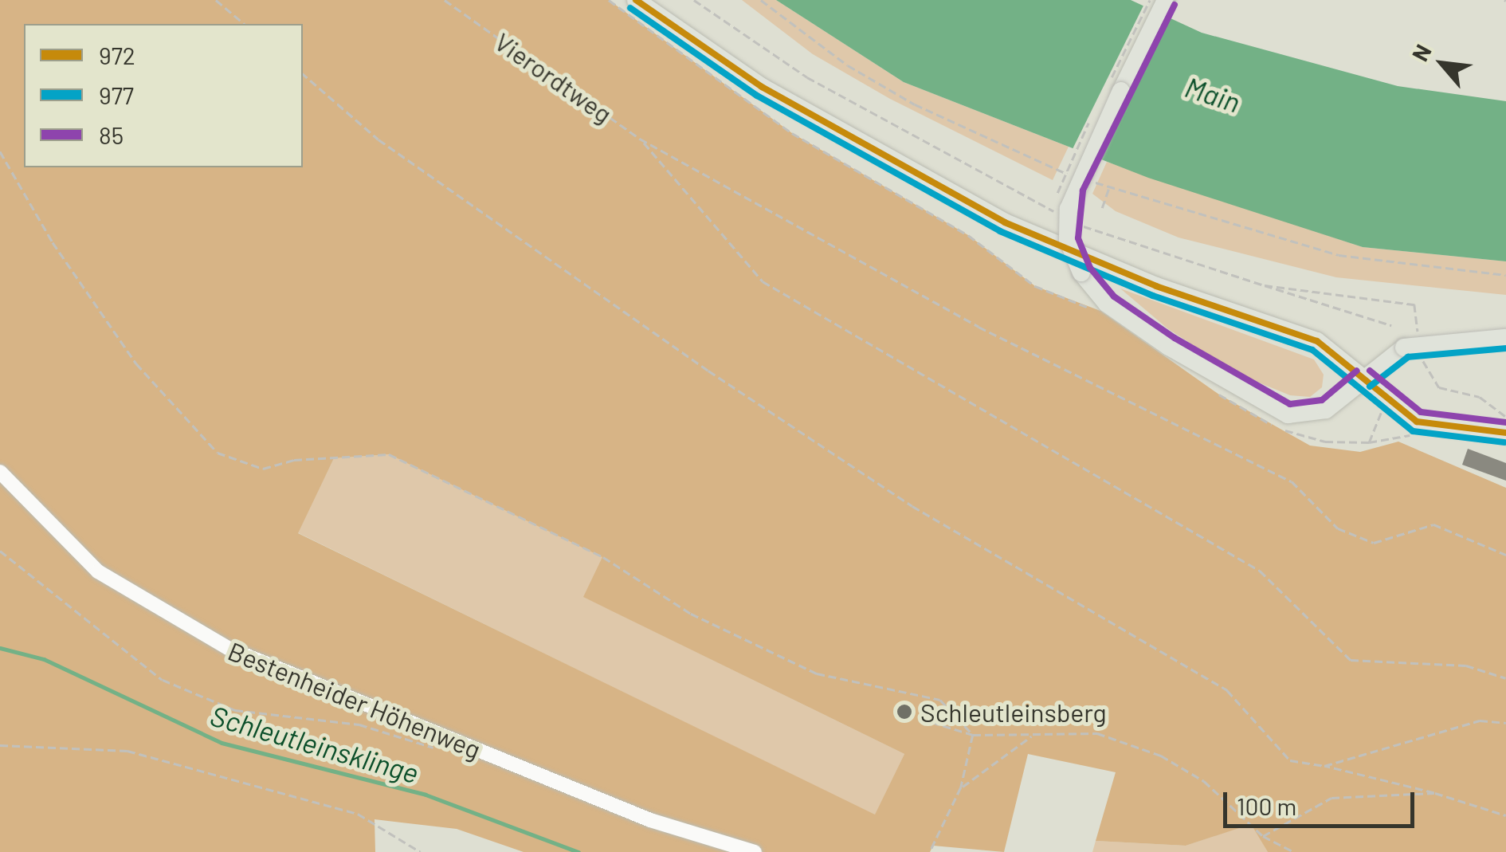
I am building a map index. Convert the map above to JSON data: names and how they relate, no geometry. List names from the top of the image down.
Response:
{
  "streets": {
    "street": ["Bestenheider Höhenweg"],
    "path": ["Vierordtweg"]
  },
  "water": ["Main", "Schleutleinsklinge"],
  "places": ["Schleutleinsberg"],
  "lines": ["transit line 972", "transit line 85", "transit line 977"],
  "legend": ["972", "977", "85"],
  "scale_bar": "100 m",
  "north": "top left"
}
